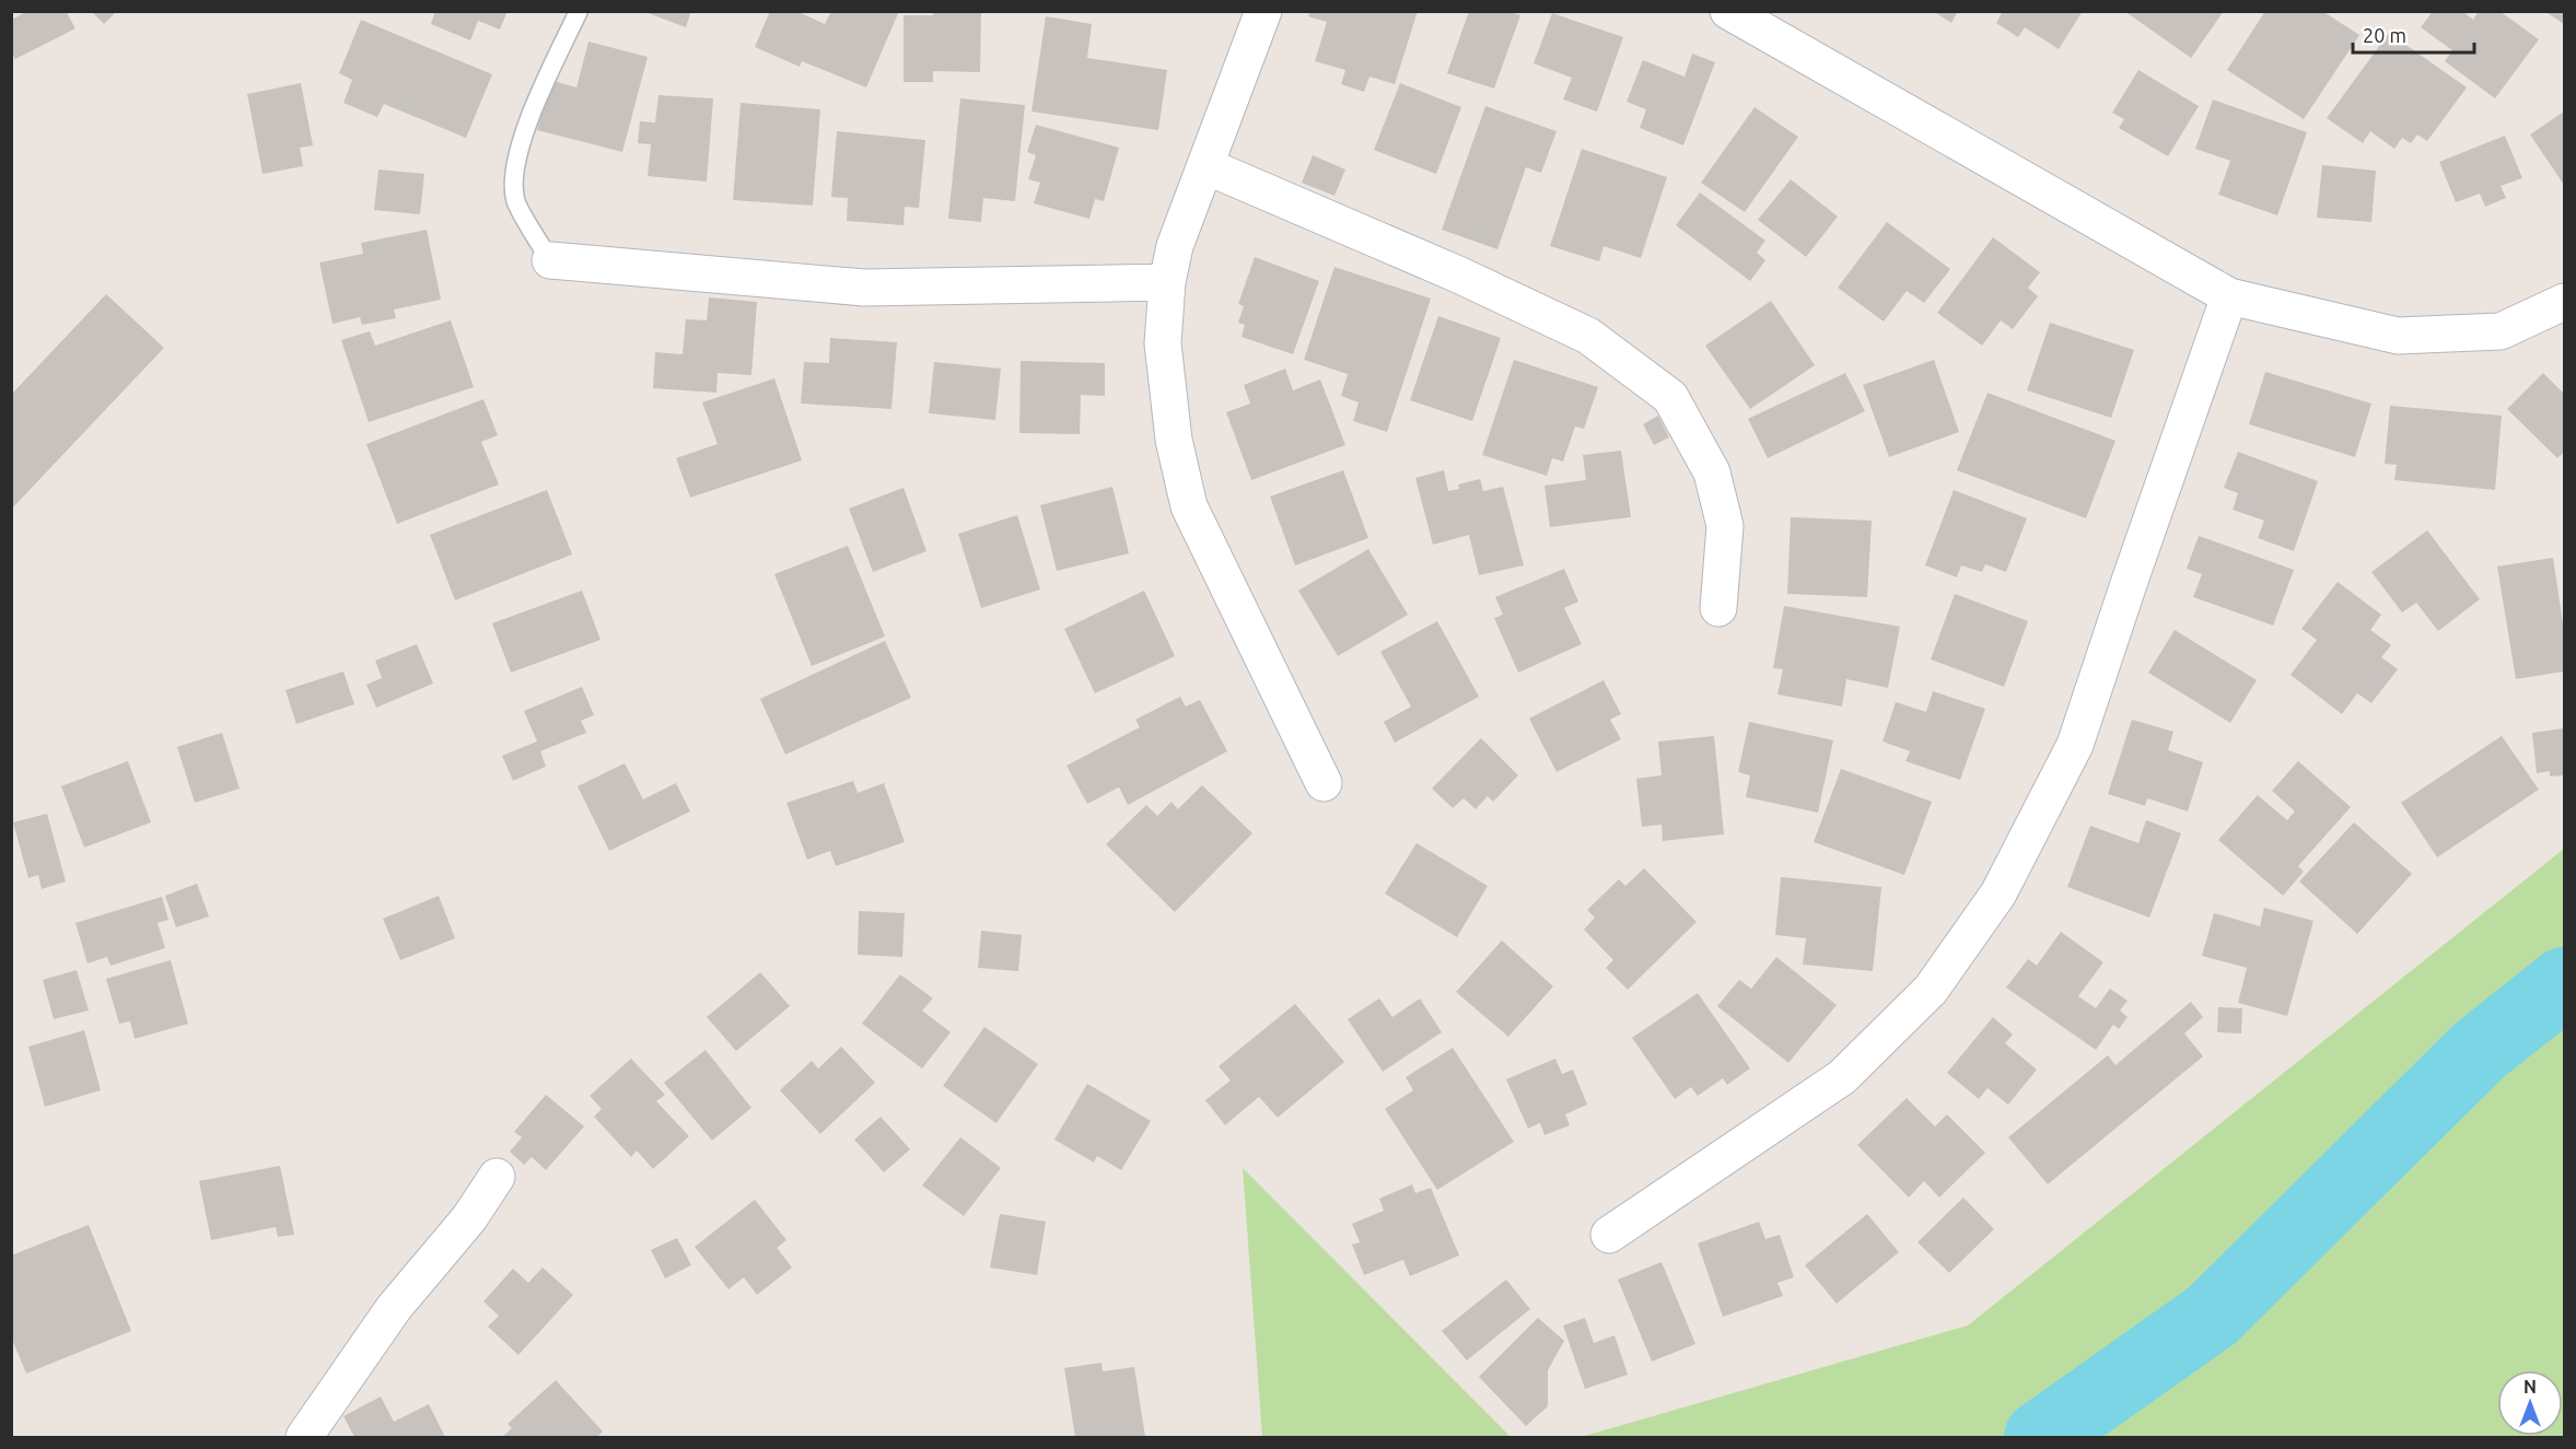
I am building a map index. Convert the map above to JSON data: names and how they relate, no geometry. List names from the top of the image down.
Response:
{
  "scale_bar": "20 m",
  "north": "top"
}
